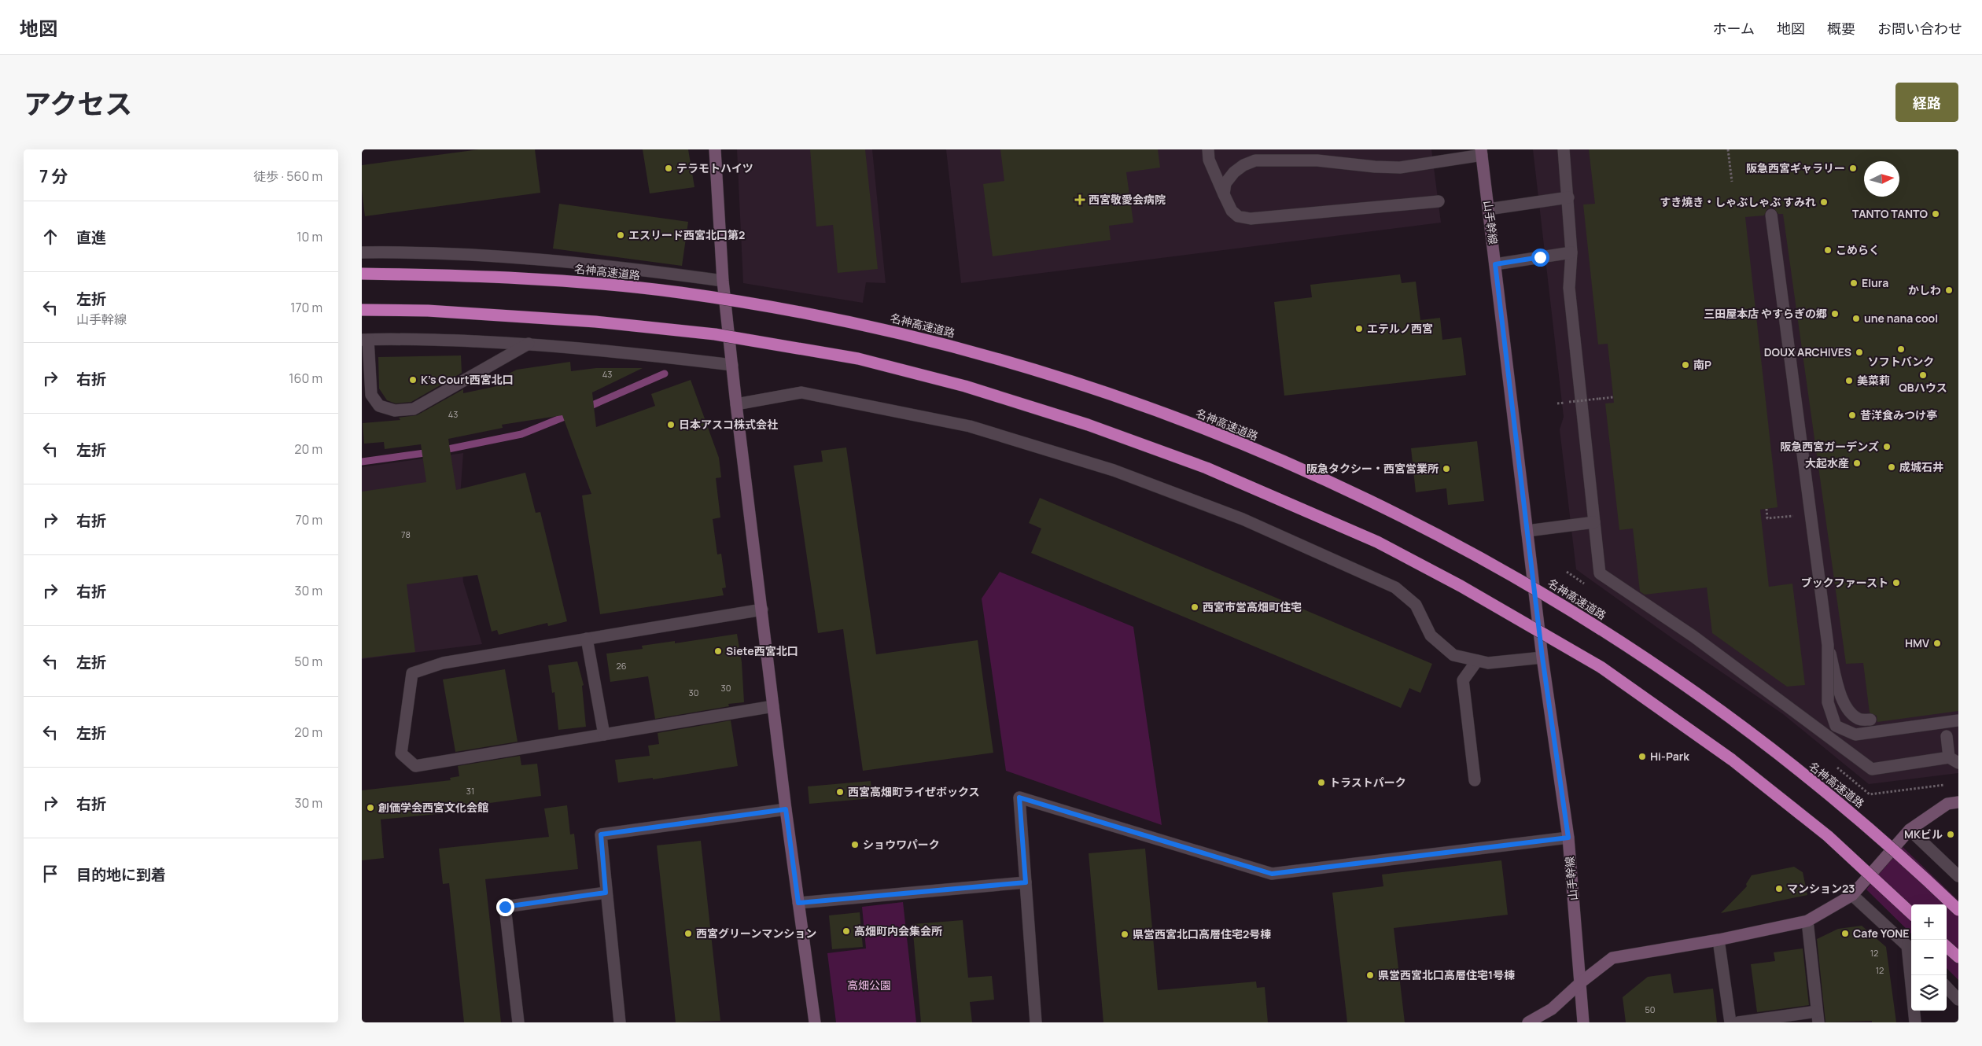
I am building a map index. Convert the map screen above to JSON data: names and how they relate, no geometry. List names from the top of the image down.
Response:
{
  "streets": {
    "highway": ["名神高速道路"],
    "street": ["山手幹線"]
  },
  "parks": ["高畑公園"],
  "places": {
    "other": [
      "テラモトハイツ",
      "阪急西宮ギャラリー",
      "すき焼き・しゃぶしゃぶ すみれ",
      "TANTO TANTO",
      "エスリード西宮北口第2",
      "こめらく",
      "Elura",
      "かしわ",
      "三田屋本店 やすらぎの郷",
      "une nana cool",
      "エテルノ西宮",
      "ソフトバンク",
      "DOUX ARCHIVES",
      "南P",
      "QBハウス",
      "K's Court西宮北口",
      "美菜莉",
      "昔洋食みつけ亭",
      "日本アスコ株式会社",
      "阪急西宮ガーデンズ",
      "大起水産",
      "成城石井",
      "阪急タクシー・西宮営業所",
      "ブックファースト",
      "西宮市営高畑町住宅",
      "HMV",
      "Siete西宮北口",
      "Hi-Park",
      "トラストパーク",
      "西宮高畑町ライぜボックス",
      "創価学会西宮文化会館",
      "MKビル",
      "ショウワパーク",
      "マンション23",
      "高畑町内会集会所",
      "西宮グリーンマンション",
      "Cafe YONE",
      "県営西宮北口高層住宅2号棟",
      "県営西宮北口高層住宅1号棟"
    ],
    "health": ["西宮敬愛会病院"]
  },
  "house_numbers": [
    "43",
    "43",
    "78",
    "26",
    "30",
    "30",
    "31",
    "12",
    "12",
    "50"
  ],
  "north": "right",
  "page": {
    "header": "地図",
    "nav": [
      "ホーム",
      "地図",
      "概要",
      "お問い合わせ"
    ],
    "title": "アクセス",
    "buttons": "経路",
    "heading": ["7 分", "徒歩 · 560 m"],
    "list": [
      ["直進", "10 m"],
      ["左折", "山手幹線", "170 m"],
      ["右折", "160 m"],
      ["左折", "20 m"],
      ["右折", "70 m"],
      ["右折", "30 m"],
      ["左折", "50 m"],
      ["左折", "20 m"],
      ["右折", "30 m"],
      "目的地に到着"
    ],
    "map_buttons": ["+", "−"]
  }
}
